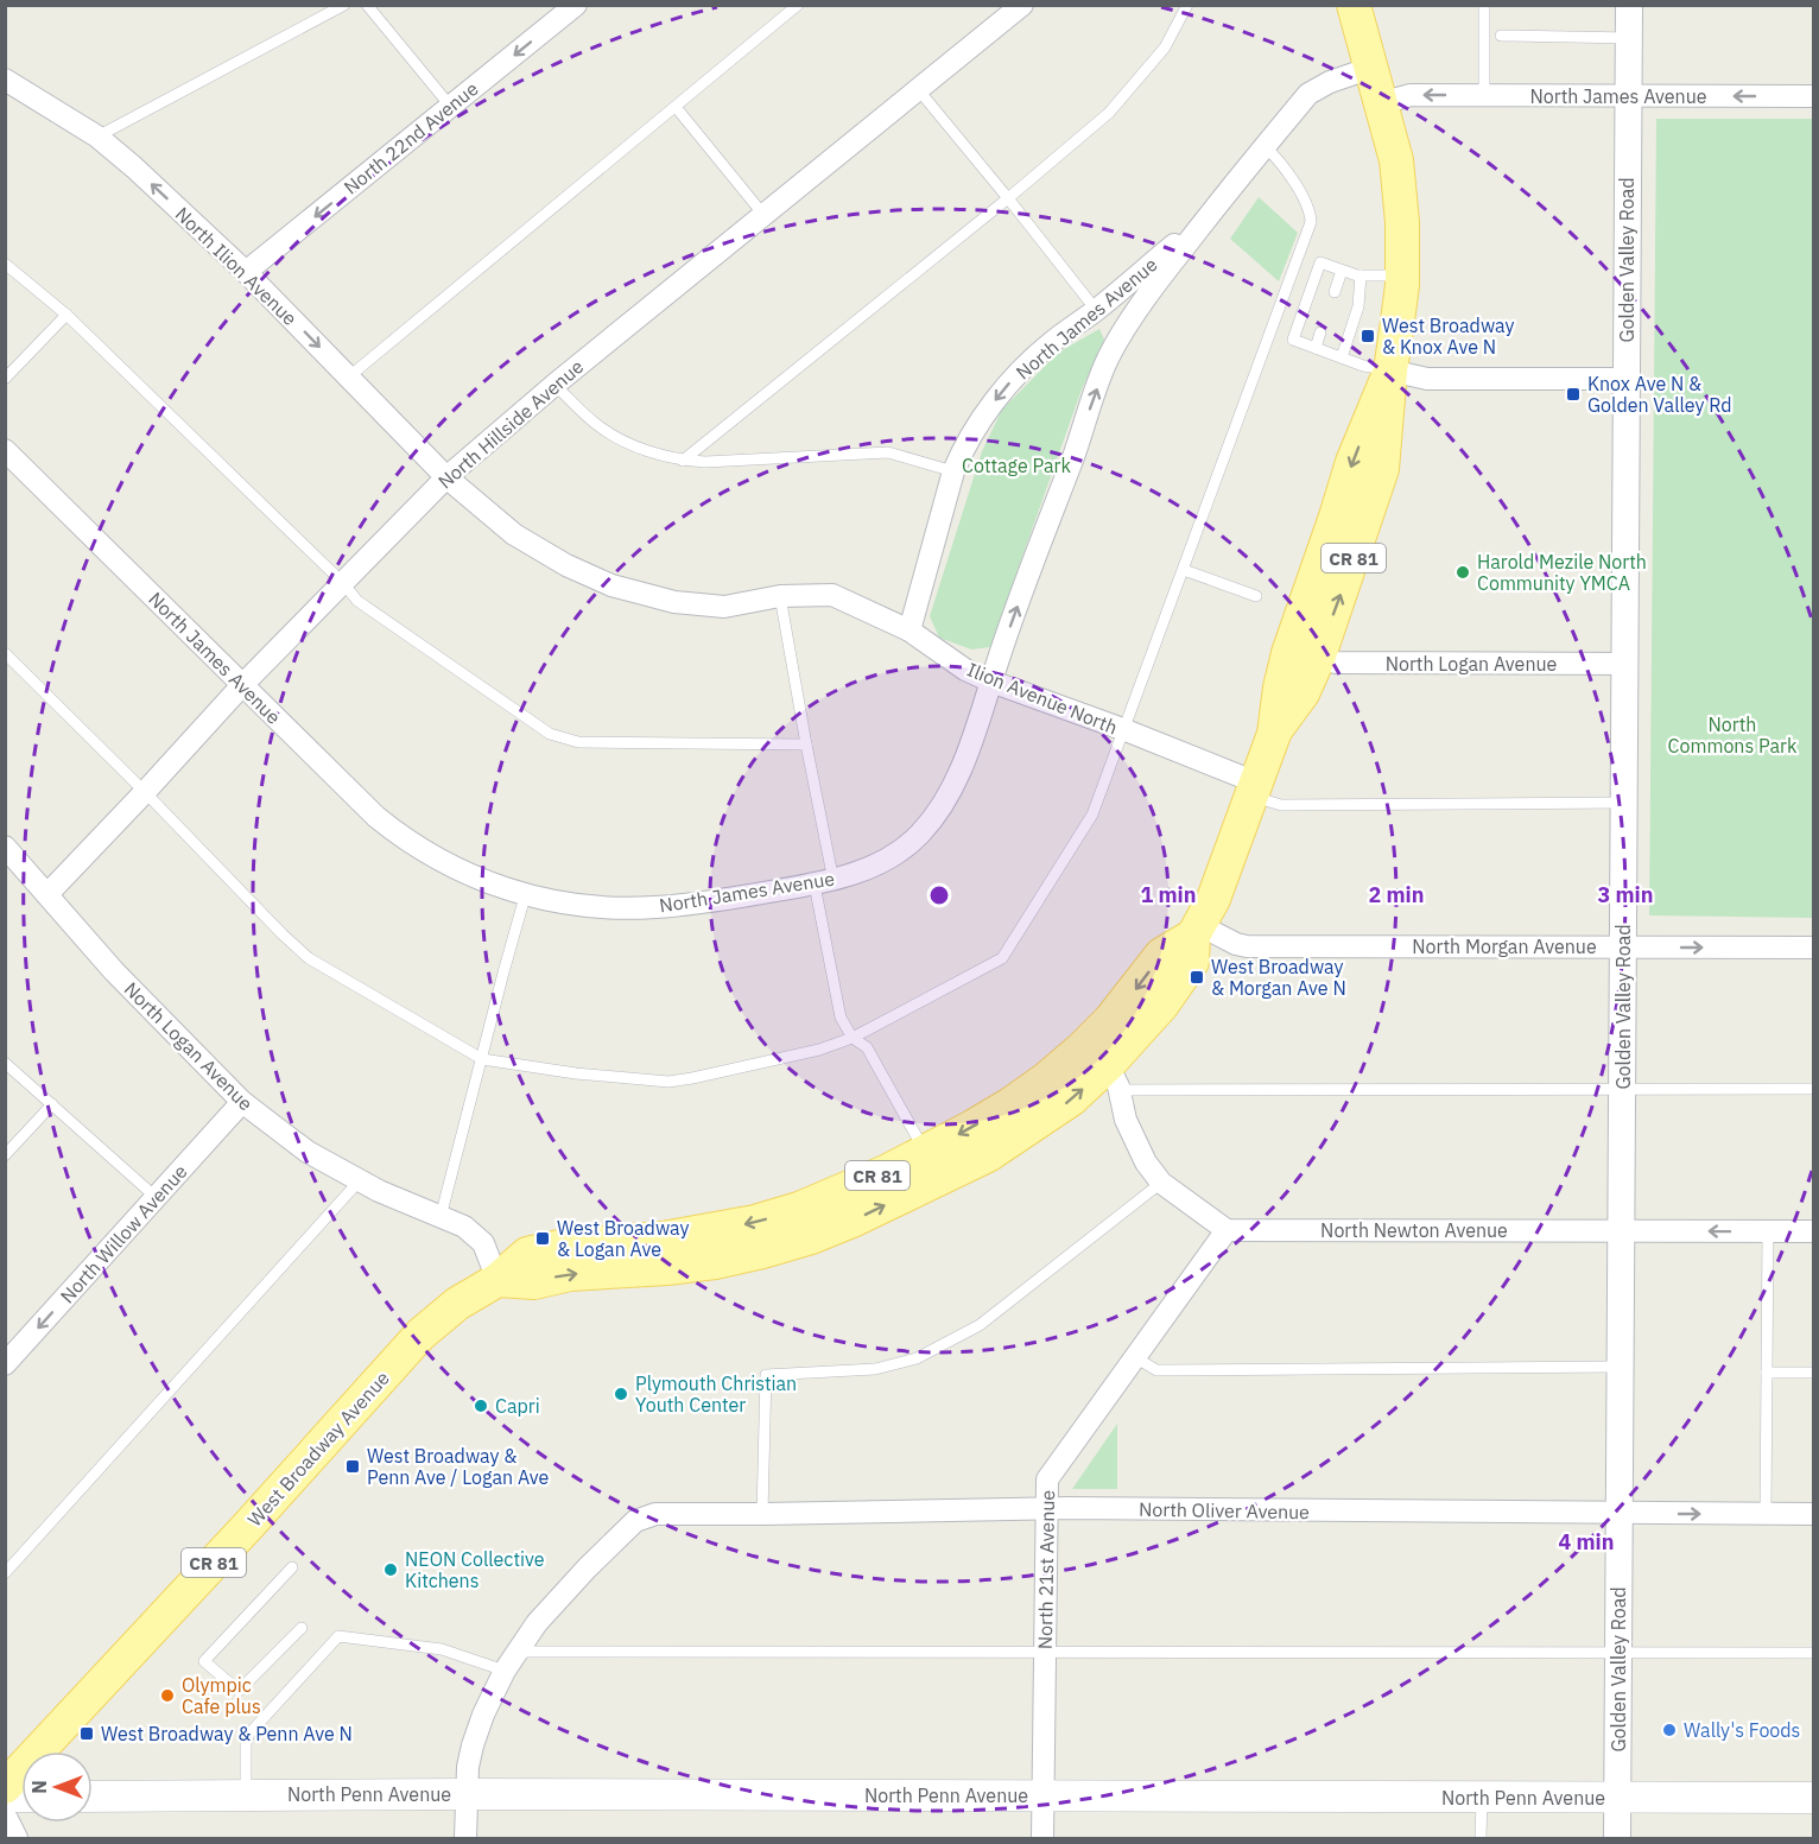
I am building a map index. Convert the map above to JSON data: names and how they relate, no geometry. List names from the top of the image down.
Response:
{
  "streets": {
    "main road": ["CR 81", "West Broadway Avenue", "North Penn Avenue"],
    "street": [
      "North James Avenue",
      "North 22nd Avenue",
      "Golden Valley Road",
      "North Ilion Avenue",
      "North Hillside Avenue",
      "North Logan Avenue",
      "Ilion Avenue North",
      "North Morgan Avenue",
      "North Newton Avenue",
      "North Willow Avenue",
      "North Oliver Avenue",
      "North 21st Avenue"
    ]
  },
  "crossings": [
    ["North James Avenue", "Golden Valley Road"],
    ["North James Avenue", "North Hillside Avenue"],
    ["North James Avenue", "CR 81"],
    ["North James Avenue", "Ilion Avenue North"],
    ["North 22nd Avenue", "North Ilion Avenue"],
    ["Golden Valley Road", "North Logan Avenue"],
    ["Golden Valley Road", "North Morgan Avenue"],
    ["Golden Valley Road", "North Newton Avenue"],
    ["Golden Valley Road", "North Oliver Avenue"],
    ["Golden Valley Road", "North Penn Avenue"],
    ["North Ilion Avenue", "North Hillside Avenue"],
    ["North Ilion Avenue", "Ilion Avenue North"],
    ["North Hillside Avenue", "North Logan Avenue"],
    ["North Hillside Avenue", "Ilion Avenue North"],
    ["CR 81", "North Logan Avenue"],
    ["CR 81", "Ilion Avenue North"],
    ["CR 81", "North Morgan Avenue"],
    ["CR 81", "West Broadway Avenue"],
    ["North Logan Avenue", "North Willow Avenue"],
    ["North Logan Avenue", "West Broadway Avenue"],
    ["North Newton Avenue", "North 21st Avenue"],
    ["North Oliver Avenue", "North 21st Avenue"],
    ["North 21st Avenue", "North Penn Avenue"]
  ],
  "one_way": ["North 22nd Avenue", "North Willow Avenue"],
  "parks": ["Cottage Park", "North Commons Park"],
  "places": {
    "transit": [
      "West Broadway & Knox Ave N",
      "Knox Ave N & Golden Valley Rd",
      "West Broadway & Morgan Ave N",
      "West Broadway & Logan Ave",
      "West Broadway & Penn Ave / Logan Ave",
      "West Broadway & Penn Ave N"
    ],
    "other": [
      "Harold Mezile North Community YMCA",
      "Plymouth Christian Youth Center",
      "Capri",
      "NEON Collective Kitchens",
      "Olympic Cafe plus",
      "Wally's Foods"
    ]
  },
  "north": "left",
  "rings": [
    "1 min",
    "2 min",
    "3 min",
    "4 min"
  ]
}
